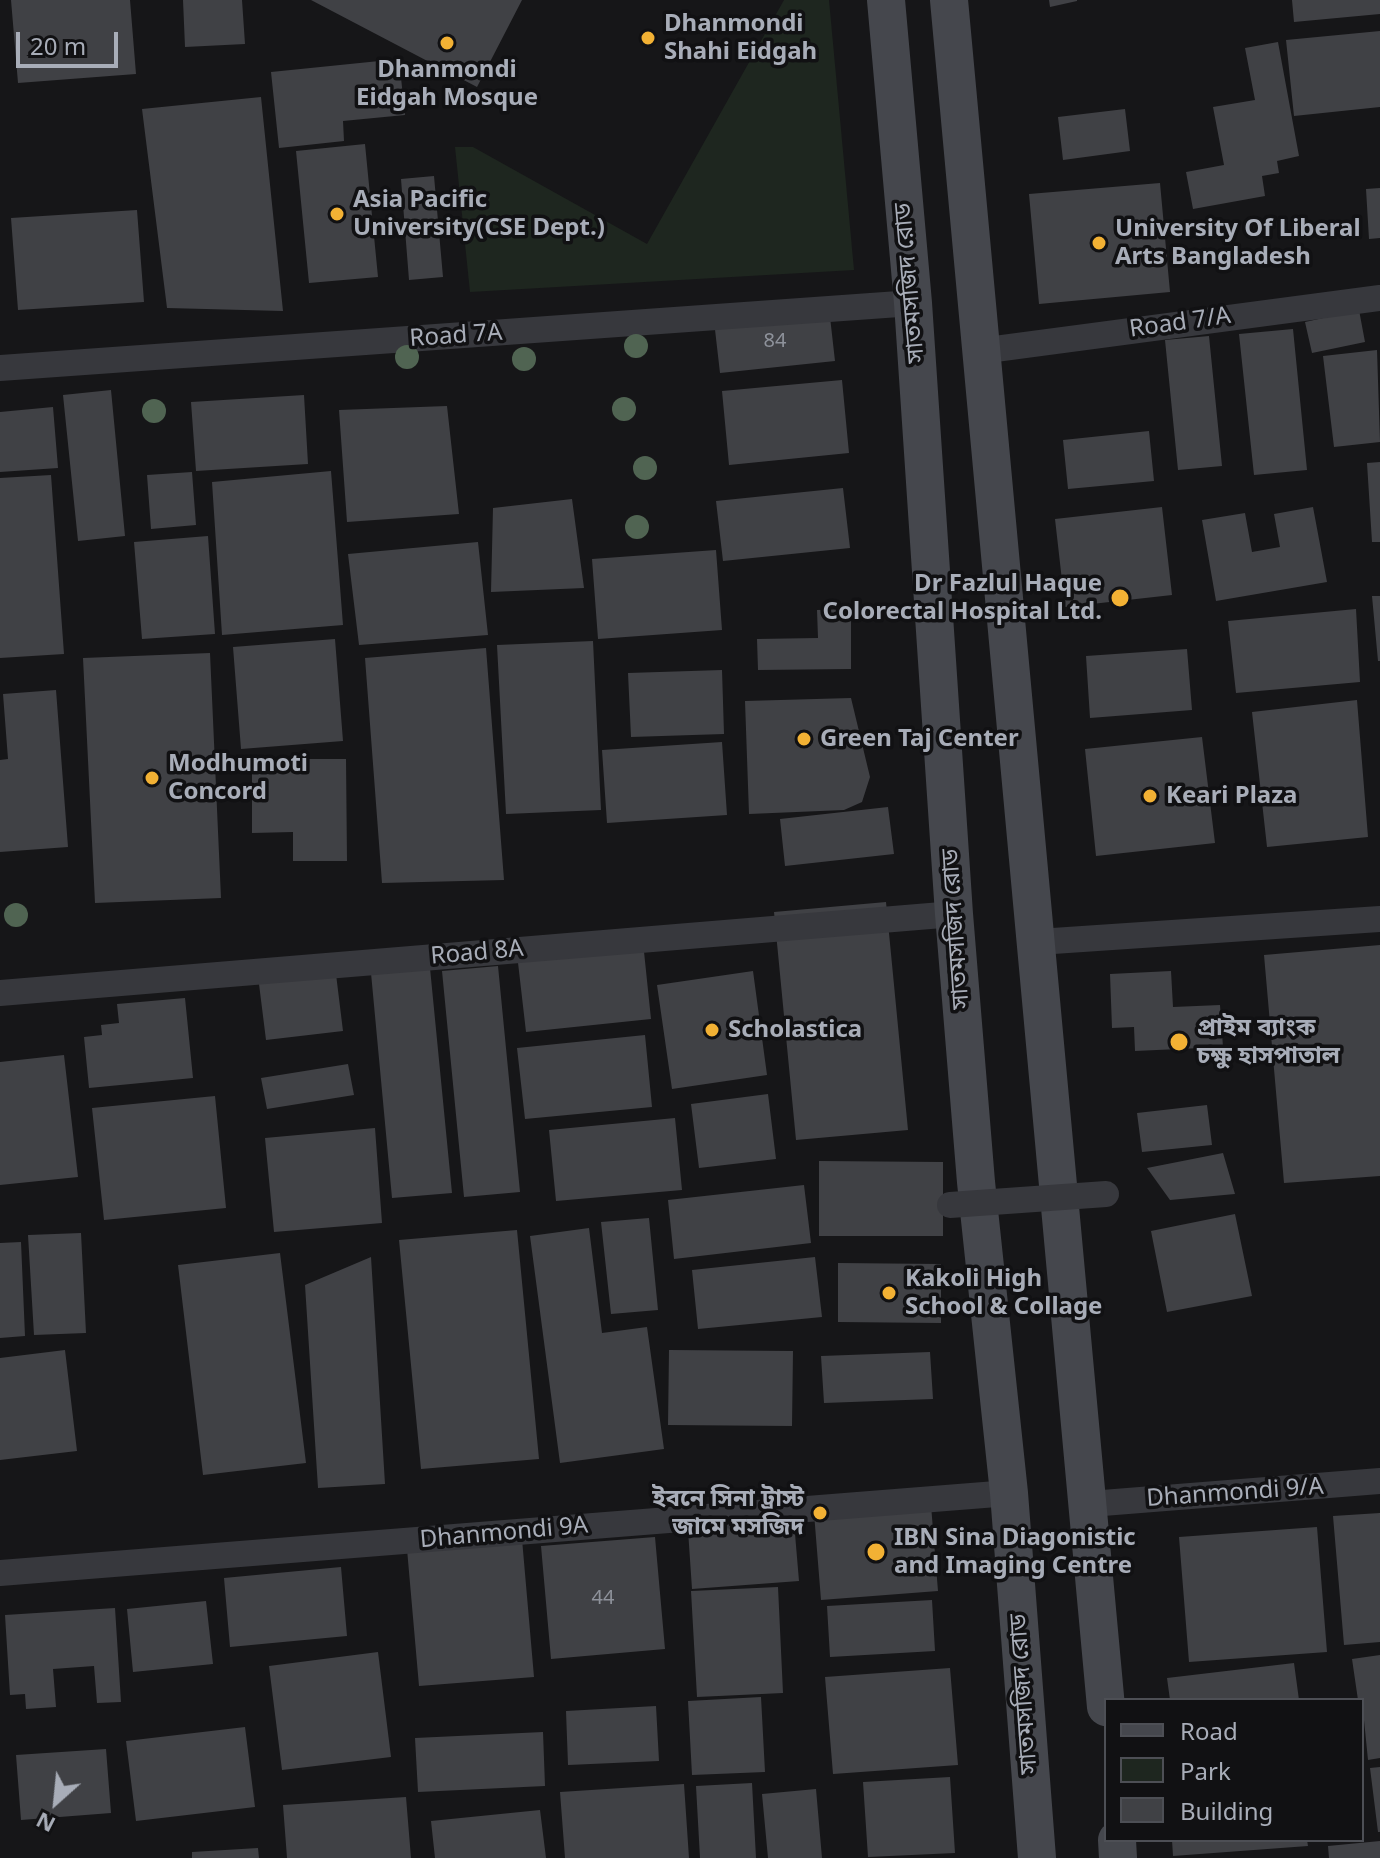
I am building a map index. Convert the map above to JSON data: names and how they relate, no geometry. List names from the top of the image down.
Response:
{
  "streets": {
    "main road": ["সাতমসজিদ রোড"],
    "street": [
      "Road 7/A",
      "Road 7A",
      "Road 8A",
      "Dhanmondi 9/A",
      "Dhanmondi 9A"
    ]
  },
  "crossings": [
    ["সাতমসজিদ রোড", "Road 7A"],
    ["সাতমসজিদ রোড", "Road 8A"],
    ["সাতমসজিদ রোড", "Dhanmondi 9A"]
  ],
  "places": [
    "Dhanmondi Shahi Eidgah",
    "Dhanmondi Eidgah Mosque",
    "Asia Pacific University(CSE Dept.)",
    "University Of Liberal Arts Bangladesh",
    "Dr Fazlul Haque Colorectal Hospital Ltd.",
    "Green Taj Center",
    "Modhumoti Concord",
    "Keari Plaza",
    "Scholastica",
    "প্রাইম ব্যাংক চক্ষু হাসপাতাল",
    "Kakoli High School & Collage",
    "ইবনে সিনা ট্রাস্ট জামে মসজিদ",
    "IBN Sina Diagonistic and Imaging Centre"
  ],
  "house_numbers": ["84", "44"],
  "legend": ["Road", "Park", "Building"],
  "scale_bar": "20 m",
  "north": "bottom left"
}
